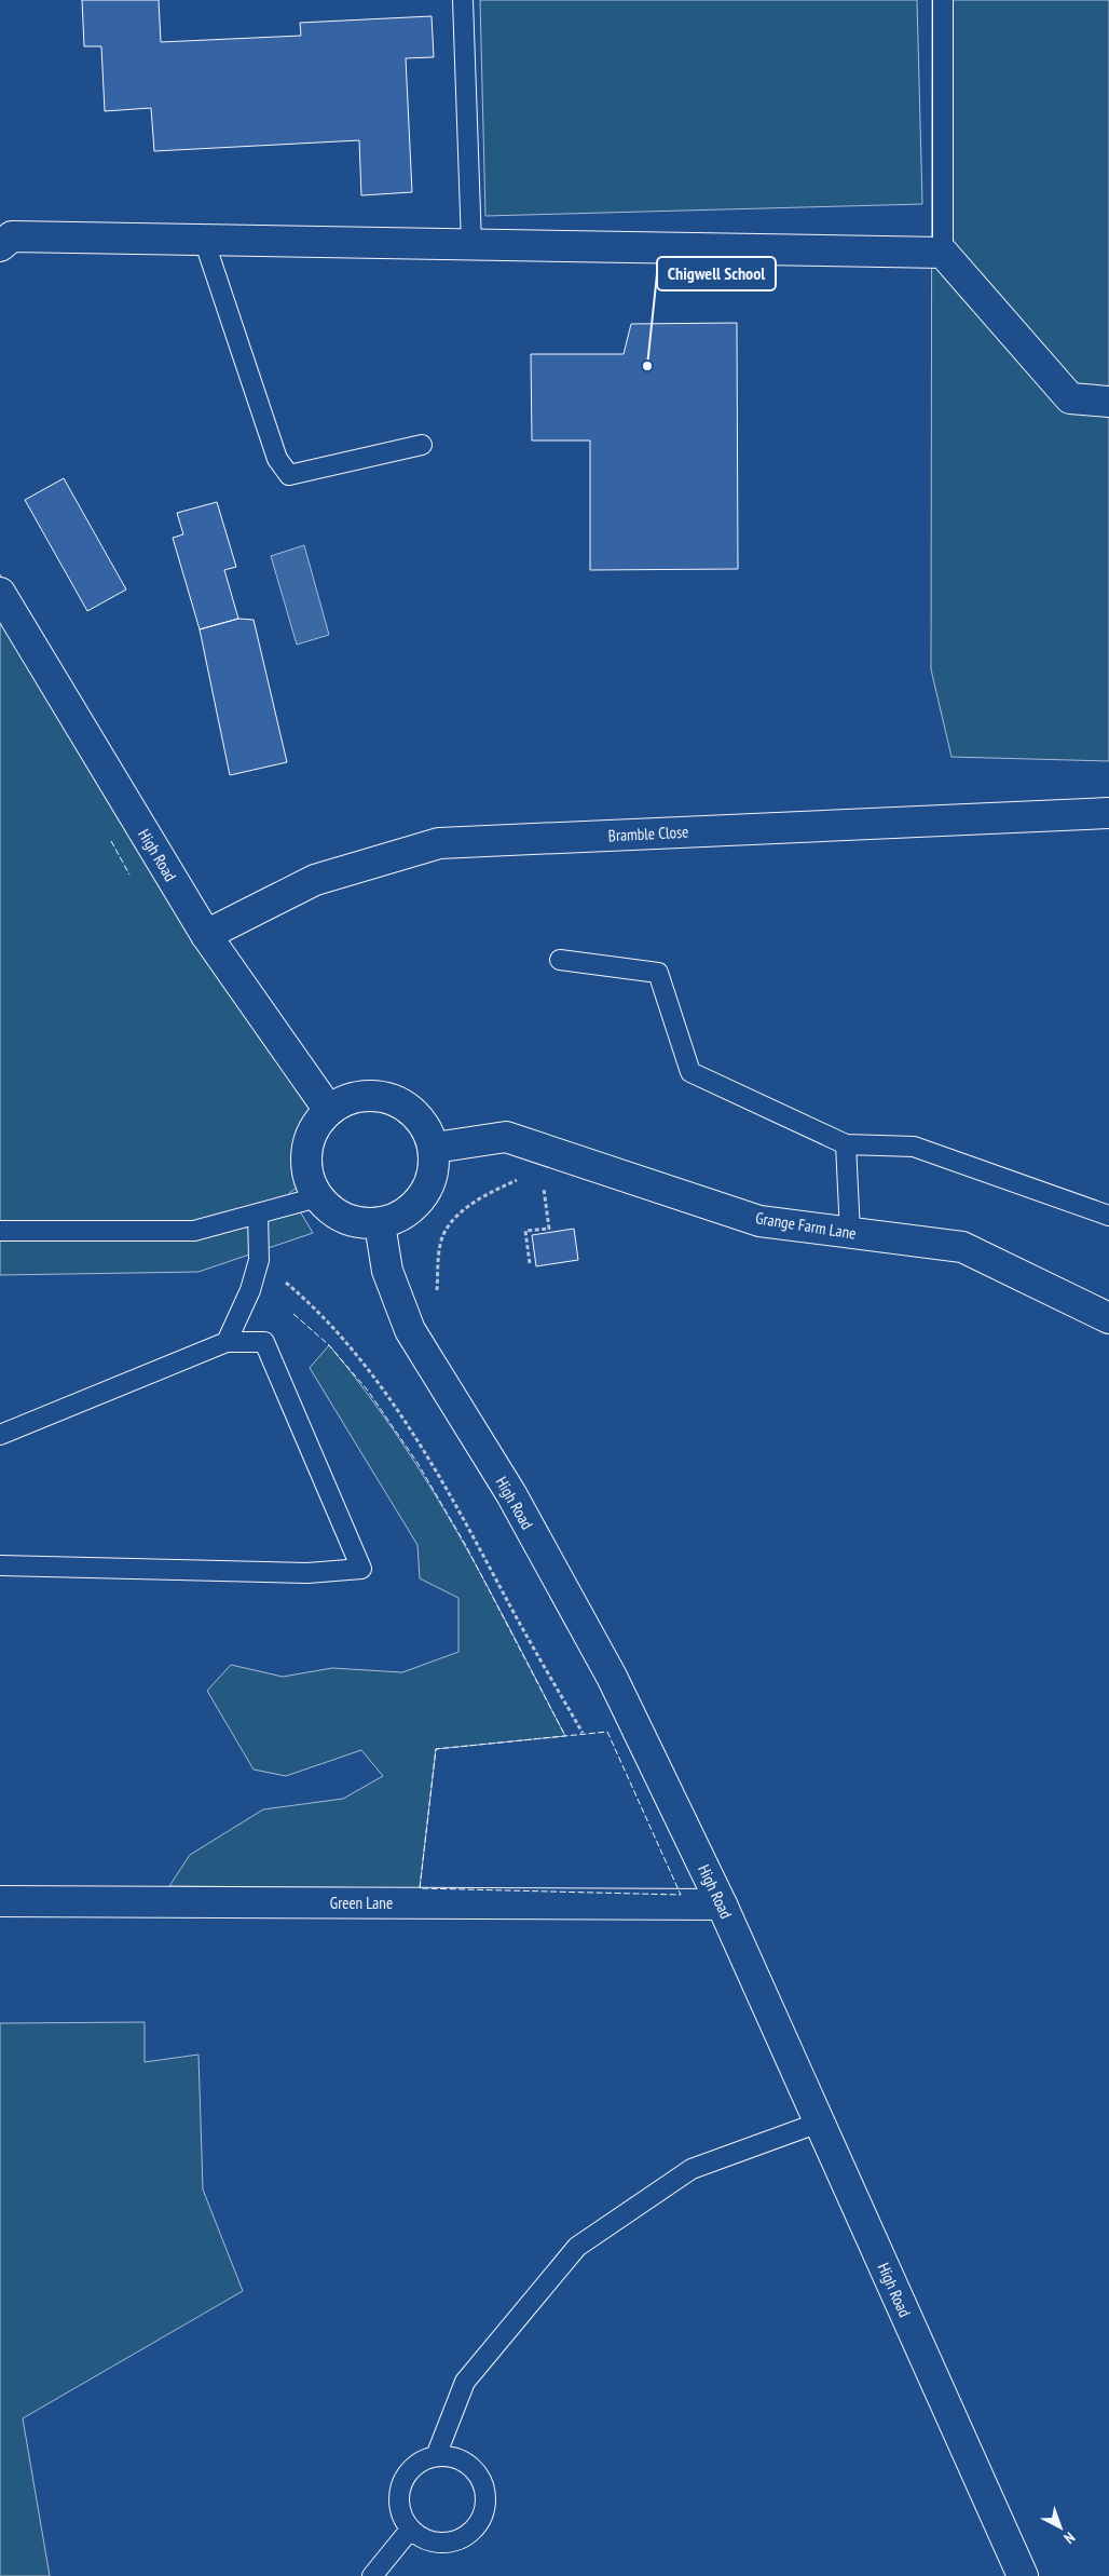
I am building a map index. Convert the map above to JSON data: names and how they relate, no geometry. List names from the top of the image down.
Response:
{
  "streets": {
    "street": [
      "Bramble Close",
      "High Road",
      "Grange Farm Lane",
      "Green Lane"
    ]
  },
  "crossings": [
    ["Bramble Close", "High Road"],
    ["High Road", "Grange Farm Lane"],
    ["High Road", "Green Lane"]
  ],
  "places": ["Chigwell School"],
  "north": "bottom right"
}
